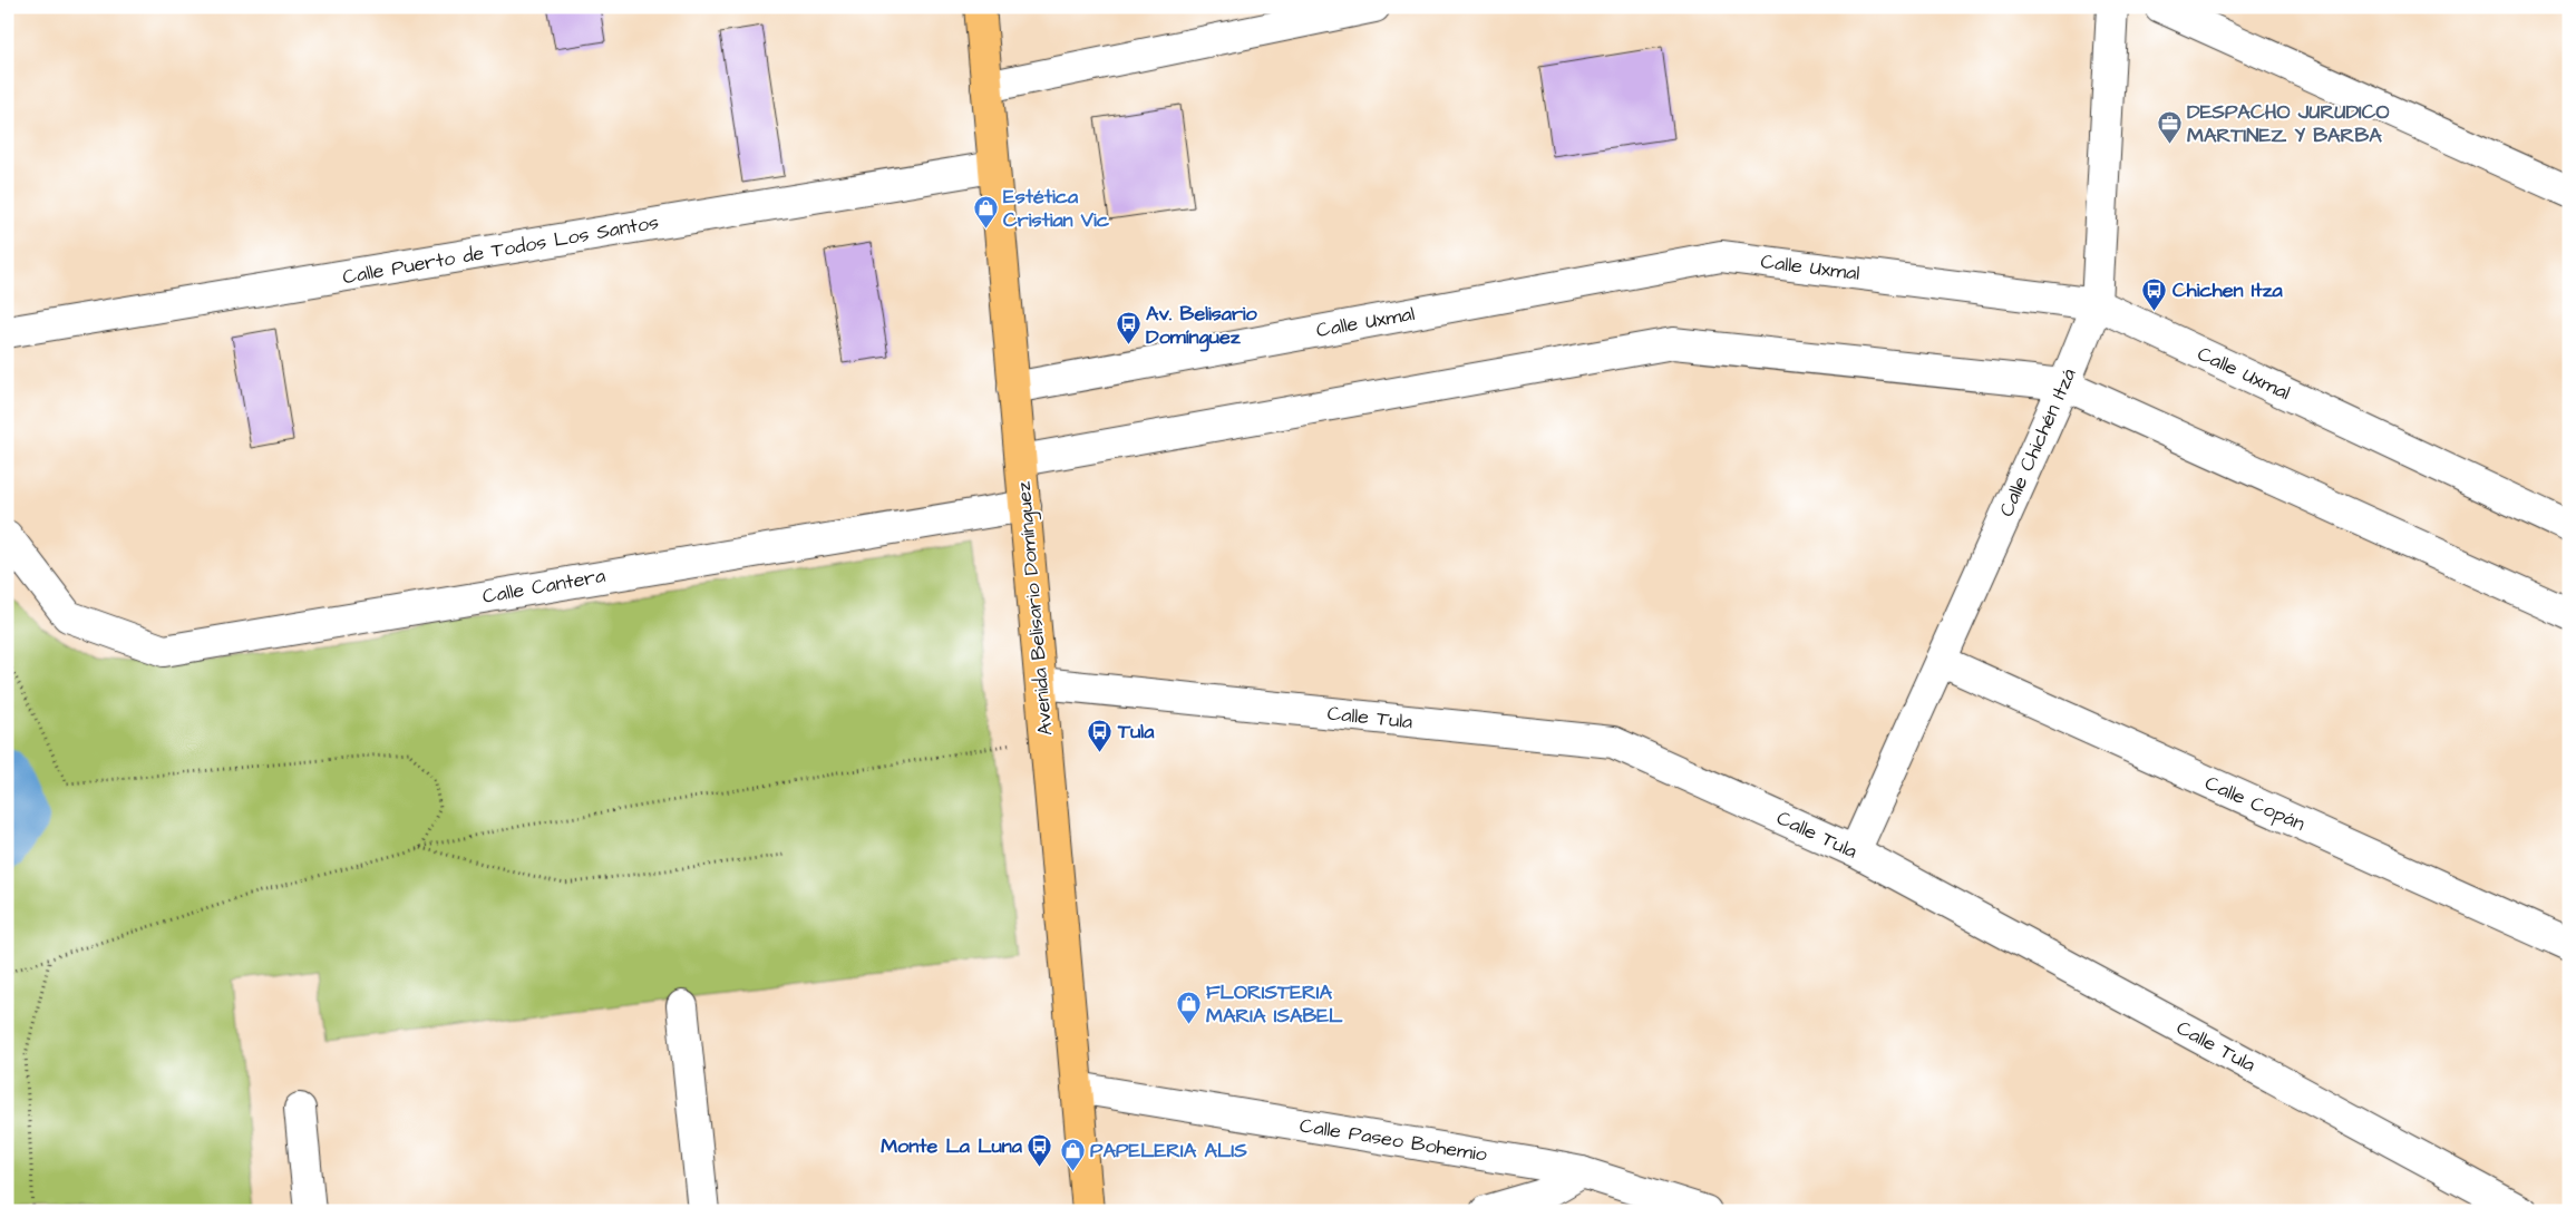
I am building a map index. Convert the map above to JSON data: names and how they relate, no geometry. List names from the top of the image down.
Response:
{
  "streets": {
    "main road": ["Avenida Belisario Domínguez"],
    "street": [
      "Calle Puerto de Todos Los Santos",
      "Calle Uxmal",
      "Calle Chichén Itzá",
      "Calle Cantera",
      "Calle Tula",
      "Calle Copán",
      "Calle Paseo Bohemio"
    ]
  },
  "crossings": [
    ["Calle Puerto de Todos Los Santos", "Avenida Belisario Domínguez"],
    ["Calle Uxmal", "Calle Chichén Itzá"],
    ["Calle Uxmal", "Avenida Belisario Domínguez"],
    ["Calle Chichén Itzá", "Calle Tula"],
    ["Calle Chichén Itzá", "Calle Copán"],
    ["Calle Cantera", "Avenida Belisario Domínguez"],
    ["Avenida Belisario Domínguez", "Calle Tula"],
    ["Avenida Belisario Domínguez", "Calle Paseo Bohemio"]
  ],
  "places": {
    "office": ["DESPACHO JURUDICO MARTINEZ Y BARBA"],
    "shop": ["Estética Cristian Vic", "FLORISTERIA MARIA ISABEL", "PAPELERIA ALIS"],
    "bus stop": [
      "Chichen Itza",
      "Av. Belisario Domínguez",
      "Tula",
      "Monte La Luna"
    ]
  }
}
